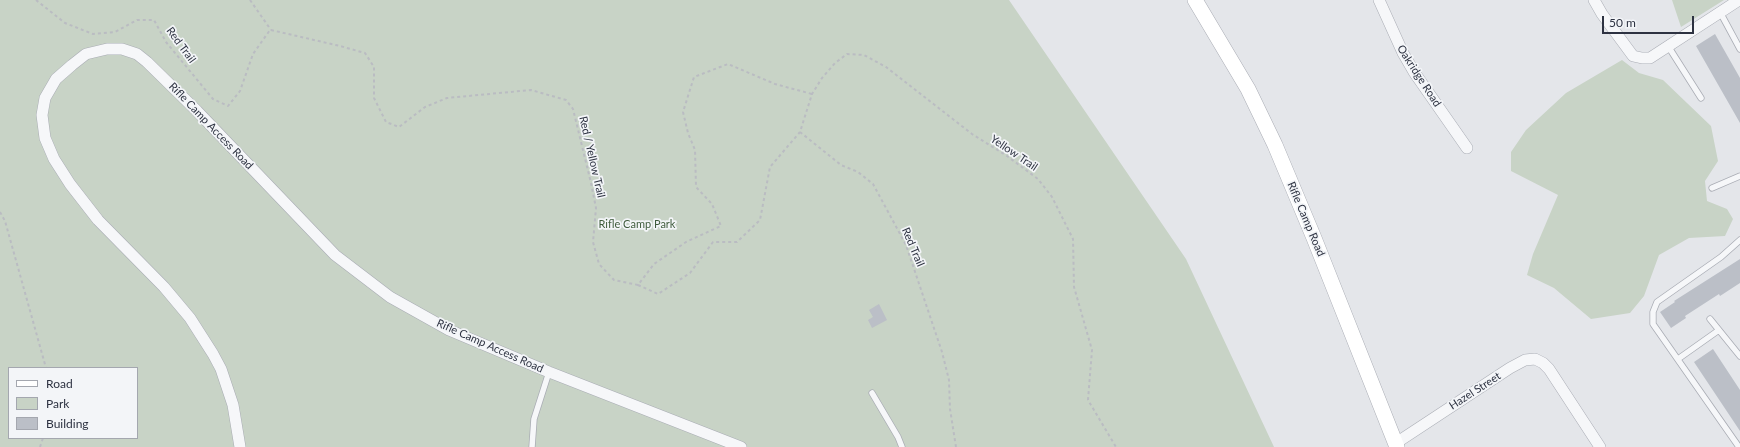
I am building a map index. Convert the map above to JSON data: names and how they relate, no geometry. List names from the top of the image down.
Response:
{
  "streets": {
    "street": [
      "Oakridge Road",
      "Rifle Camp Access Road",
      "Rifle Camp Road",
      "Hazel Street"
    ],
    "path": ["Red Trail", "Yellow Trail", "Red / Yellow Trail"]
  },
  "crossings": [
    ["Red Trail", "Red / Yellow Trail"],
    ["Rifle Camp Road", "Hazel Street"]
  ],
  "parks": ["Rifle Camp Park"],
  "legend": ["Road", "Park", "Building"],
  "scale_bar": "50 m"
}
